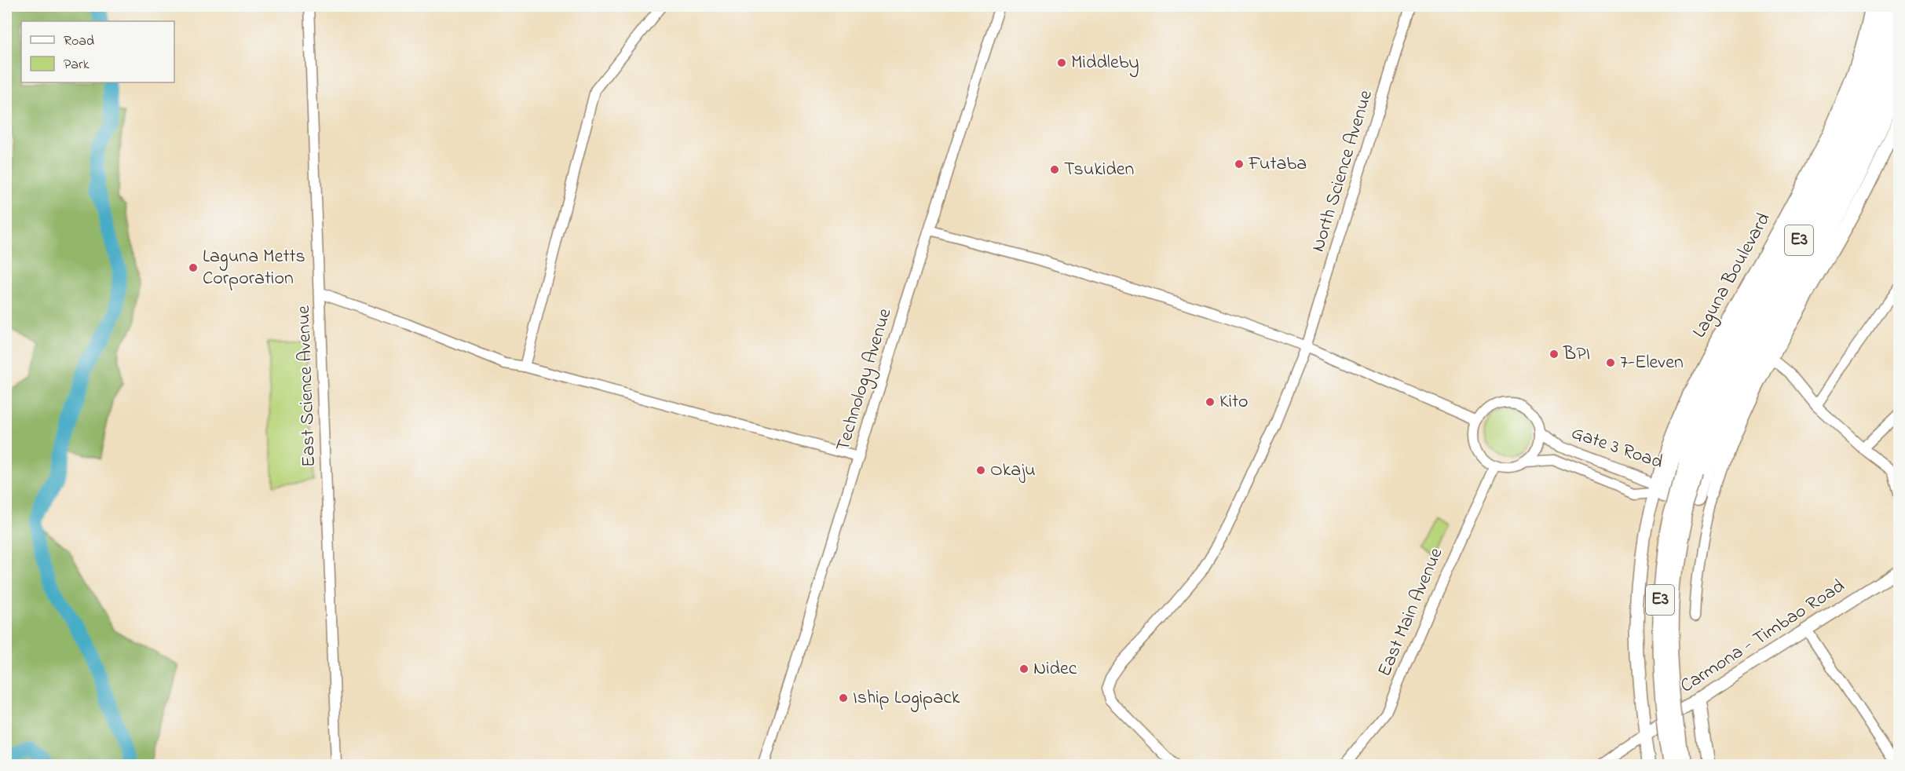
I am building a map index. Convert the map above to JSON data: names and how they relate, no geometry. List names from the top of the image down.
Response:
{
  "streets": {
    "highway": ["E3"],
    "main road": ["Laguna Boulevard", "Gate 3 Road", "Carmona - Timbao Road"],
    "street": [
      "North Science Avenue",
      "Technology Avenue",
      "East Science Avenue",
      "East Main Avenue"
    ]
  },
  "crossings": [
    ["Laguna Boulevard", "Gate 3 Road"],
    ["Laguna Boulevard", "Carmona - Timbao Road"],
    ["Gate 3 Road", "East Main Avenue"]
  ],
  "places": [
    "Middleby",
    "Futaba",
    "Tsukiden",
    "Laguna Metts Corporation",
    "BPI",
    "7-Eleven",
    "Kito",
    "Okaju",
    "Nidec",
    "Iship Logipack"
  ],
  "legend": ["Road", "Park"]
}
